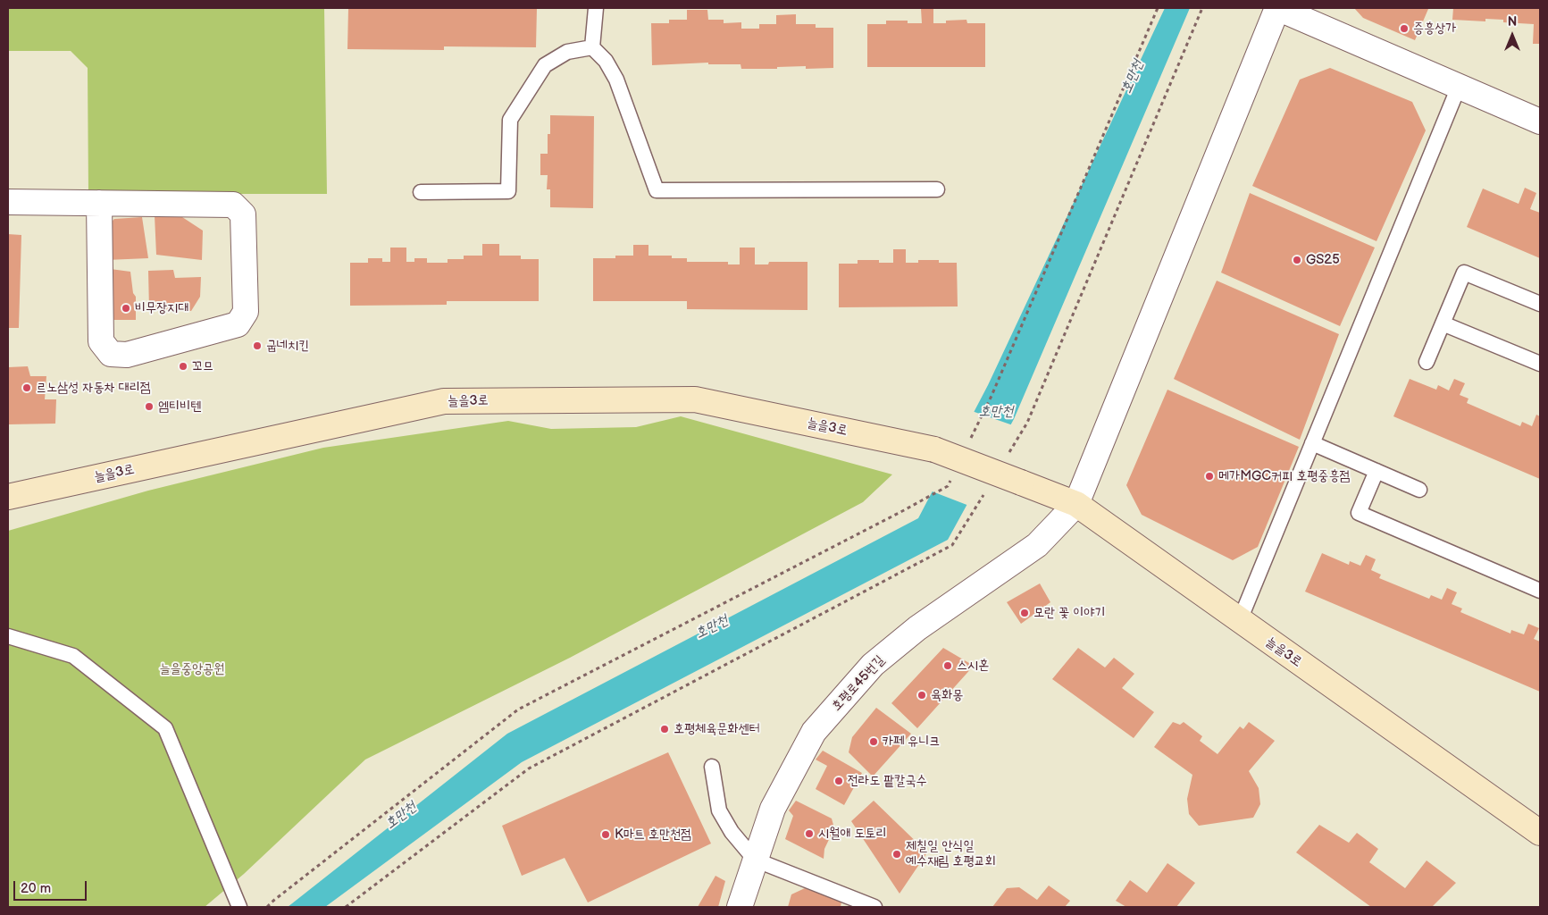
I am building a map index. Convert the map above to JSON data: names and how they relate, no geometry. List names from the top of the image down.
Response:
{
  "streets": {
    "street": ["늘을3로", "호평로45번길"]
  },
  "crossings": [
    ["늘을3로", "호평로45번길"]
  ],
  "water": ["호만천"],
  "parks": ["늘을중앙공원"],
  "places": [
    "증흥상가",
    "GS25",
    "비무장지대",
    "굽네치킨",
    "꼬므",
    "르노삼성 자동차 대리점",
    "엠티비텐",
    "메가MGC커피 호평중흥점",
    "모란 꽃 이야기",
    "스시혼",
    "육화몽",
    "호평체육문화센터",
    "카페 유니크",
    "전라도 팥칼국수",
    "시월애 도토리",
    "K마트 호만천점",
    "제칠일 안식일 예수재림 호평교회"
  ],
  "scale_bar": "20 m",
  "north": "top"
}
